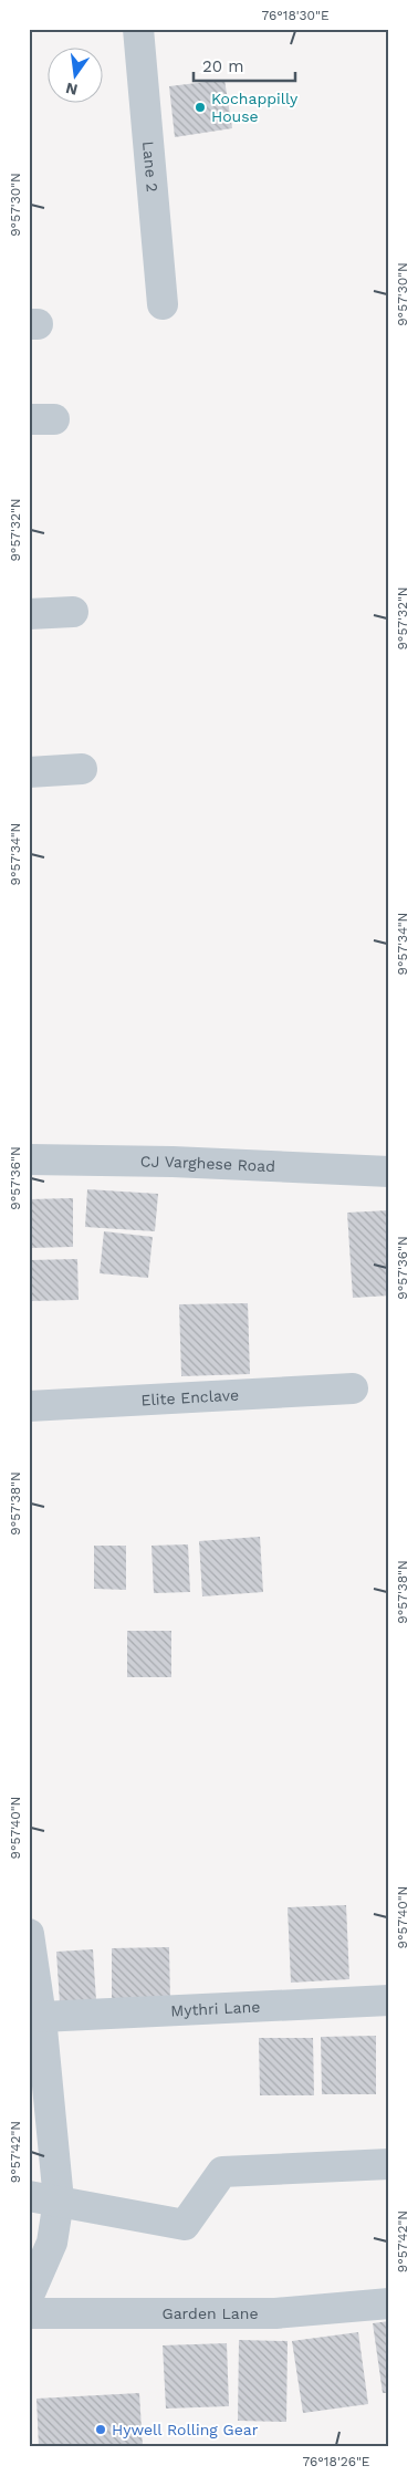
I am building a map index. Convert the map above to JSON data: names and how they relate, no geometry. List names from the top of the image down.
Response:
{
  "streets": {
    "street": [
      "Lane 2",
      "CJ Varghese Road",
      "Elite Enclave",
      "Mythri Lane",
      "Garden Lane"
    ]
  },
  "places": ["Kochappilly House", "Hywell Rolling Gear"],
  "scale_bar": "20 m",
  "north": "bottom",
  "coordinates": [
    "76°18'30\"E",
    "9°57'30\"N",
    "9°57'32\"N",
    "9°57'34\"N",
    "9°57'36\"N",
    "9°57'38\"N",
    "9°57'40\"N",
    "9°57'42\"N",
    "76°18'26\"E"
  ]
}
